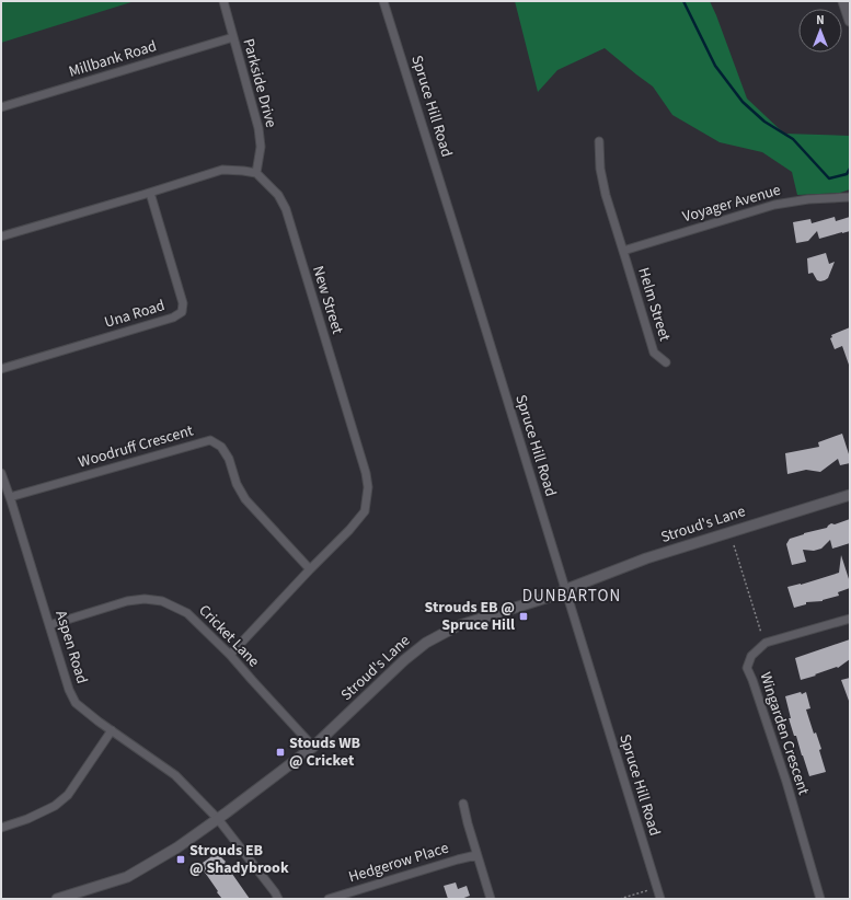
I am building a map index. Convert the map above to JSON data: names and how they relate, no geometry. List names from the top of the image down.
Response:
{
  "streets": {
    "street": [
      "Millbank Road",
      "Parkside Drive",
      "Spruce Hill Road",
      "Voyager Avenue",
      "New Street",
      "Helm Street",
      "Una Road",
      "Woodruff Crescent",
      "Stroud's Lane",
      "Cricket Lane",
      "Aspen Road",
      "Wingarden Crescent",
      "Hedgerow Place"
    ]
  },
  "crossings": [
    ["Millbank Road", "Parkside Drive"],
    ["Parkside Drive", "New Street"],
    ["Spruce Hill Road", "Stroud's Lane"],
    ["Voyager Avenue", "Helm Street"],
    ["New Street", "Woodruff Crescent"],
    ["New Street", "Cricket Lane"],
    ["Woodruff Crescent", "Aspen Road"],
    ["Stroud's Lane", "Cricket Lane"],
    ["Stroud's Lane", "Aspen Road"],
    ["Cricket Lane", "Aspen Road"]
  ],
  "districts": ["DUNBARTON"],
  "places": {
    "transit": ["Strouds EB @ Spruce Hill", "Stouds WB @ Cricket", "Strouds EB @ Shadybrook"]
  },
  "north": "top"
}
